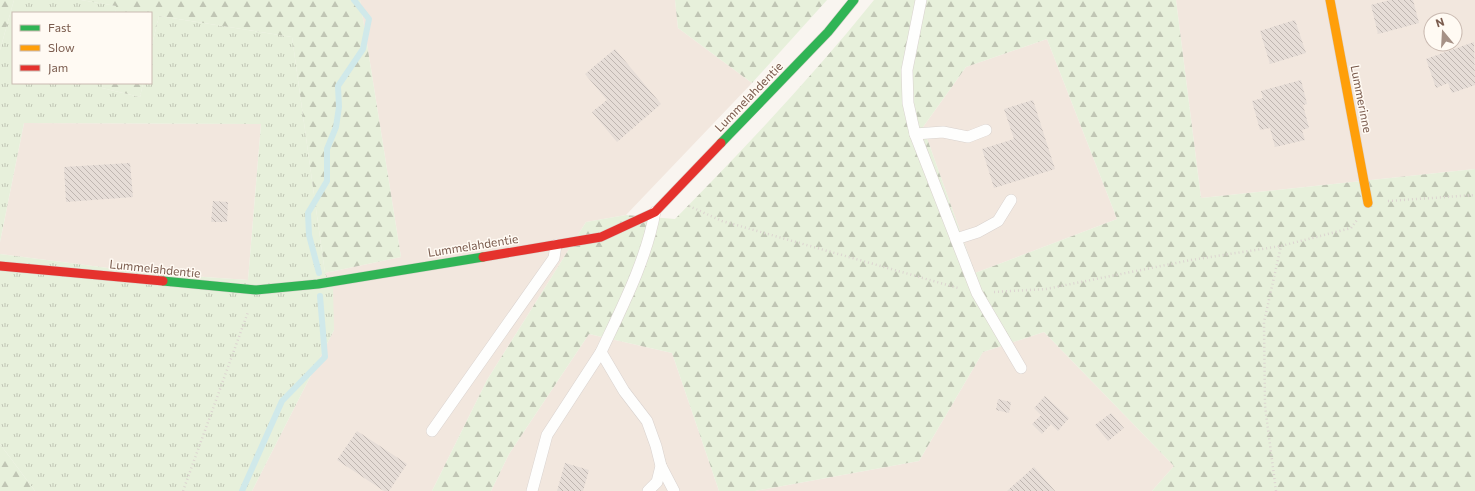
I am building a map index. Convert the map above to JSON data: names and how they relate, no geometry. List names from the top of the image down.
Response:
{
  "streets": {
    "street": ["Lummelahdentie", "Lummerinne"]
  },
  "legend": ["Fast", "Slow", "Jam"],
  "north": "top"
}
